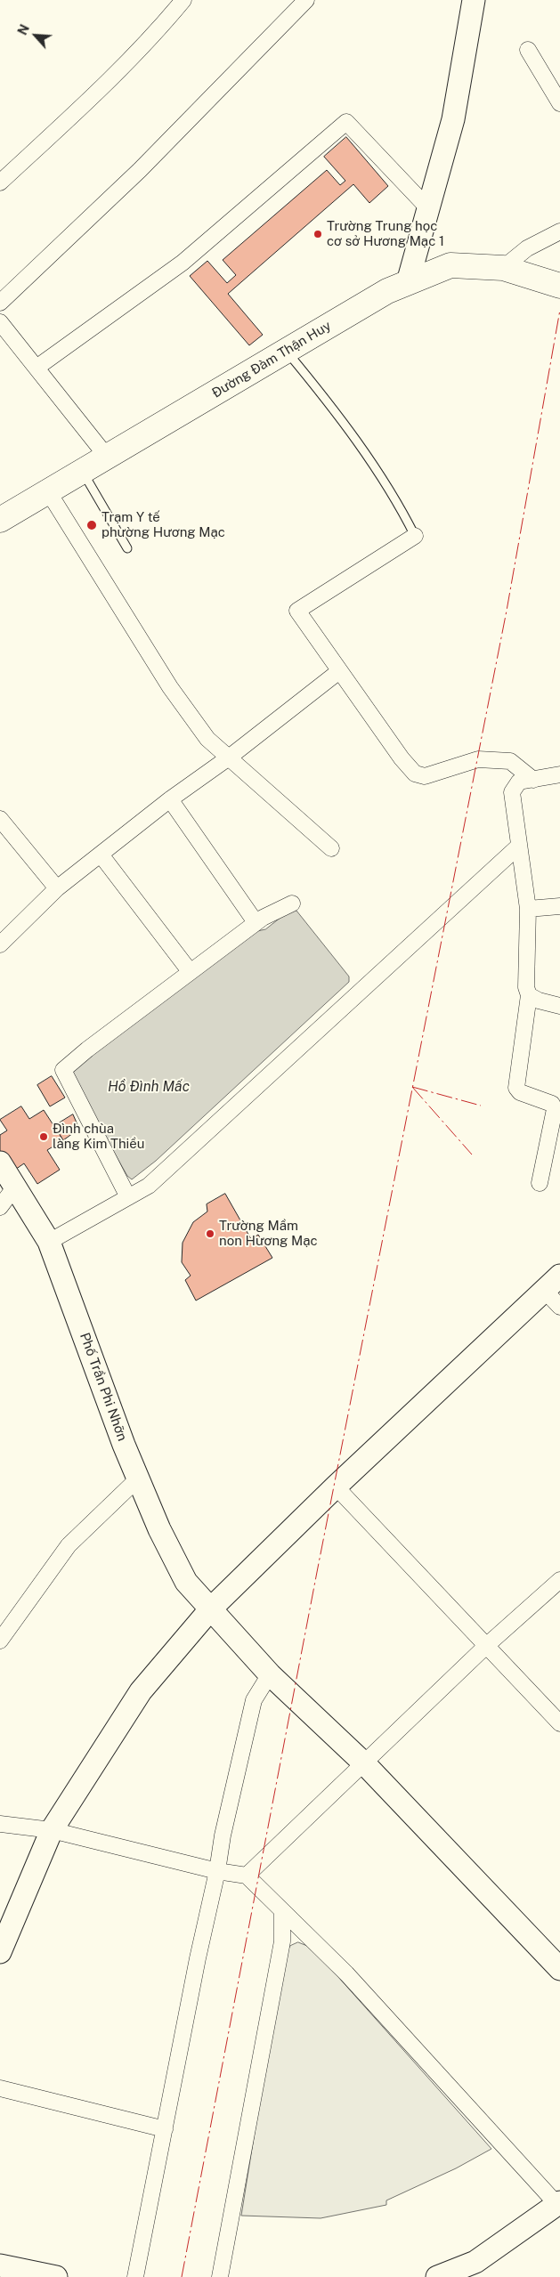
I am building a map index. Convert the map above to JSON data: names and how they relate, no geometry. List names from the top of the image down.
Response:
{
  "streets": {
    "main road": ["Đường Đàm Thận Huy"],
    "street": ["Phố Trần Phi Nhỡn"]
  },
  "water": ["Hồ Đình Mấc"],
  "places": [
    "Trường Trung học cơ sở Hương Mạc 1",
    "Trạm Y tế phường Hương Mạc",
    "Đình chùa làng Kim Thiều",
    "Trường Mầm non Hương Mạc"
  ],
  "north": "top left"
}
